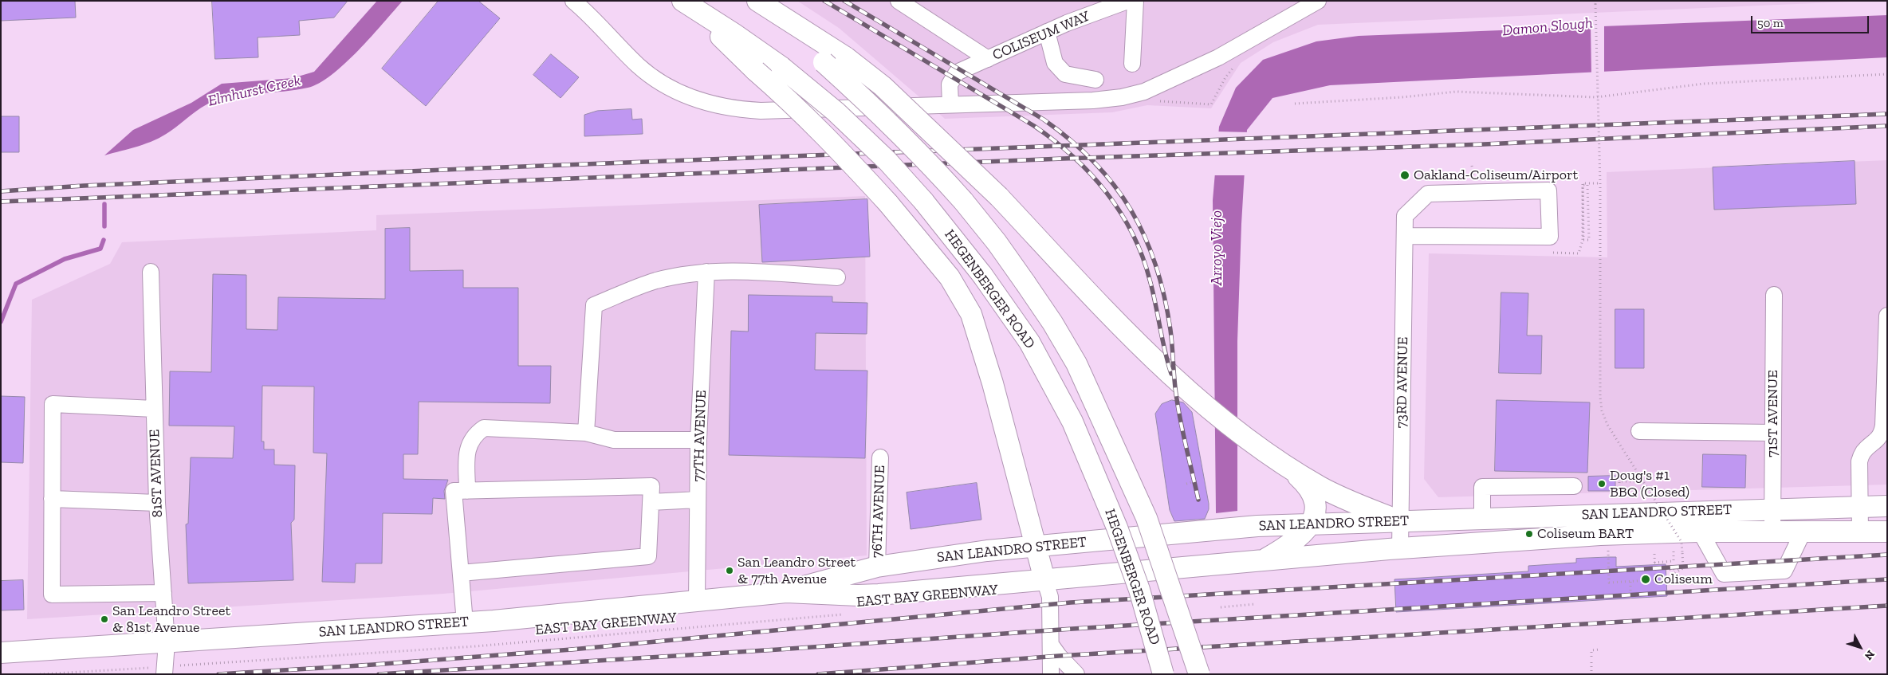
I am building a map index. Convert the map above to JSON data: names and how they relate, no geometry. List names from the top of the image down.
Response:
{
  "streets": {
    "main road": ["HEGENBERGER ROAD", "SAN LEANDRO STREET"],
    "street": [
      "COLISEUM WAY",
      "73RD AVENUE",
      "71ST AVENUE",
      "77TH AVENUE",
      "81ST AVENUE",
      "76TH AVENUE"
    ],
    "path": ["EAST BAY GREENWAY"]
  },
  "crossings": [
    ["73RD AVENUE", "SAN LEANDRO STREET"],
    ["71ST AVENUE", "SAN LEANDRO STREET"],
    ["77TH AVENUE", "SAN LEANDRO STREET"],
    ["81ST AVENUE", "SAN LEANDRO STREET"],
    ["76TH AVENUE", "SAN LEANDRO STREET"]
  ],
  "water": ["Damon Slough", "Elmhurst Creek", "Arroyo Viejo"],
  "places": [
    "Oakland-Coliseum/Airport",
    "Doug's #1 BBQ (Closed)",
    "Coliseum BART",
    "San Leandro Street & 77th Avenue",
    "Coliseum",
    "San Leandro Street & 81st Avenue"
  ],
  "scale_bar": "50 m",
  "north": "bottom right"
}
